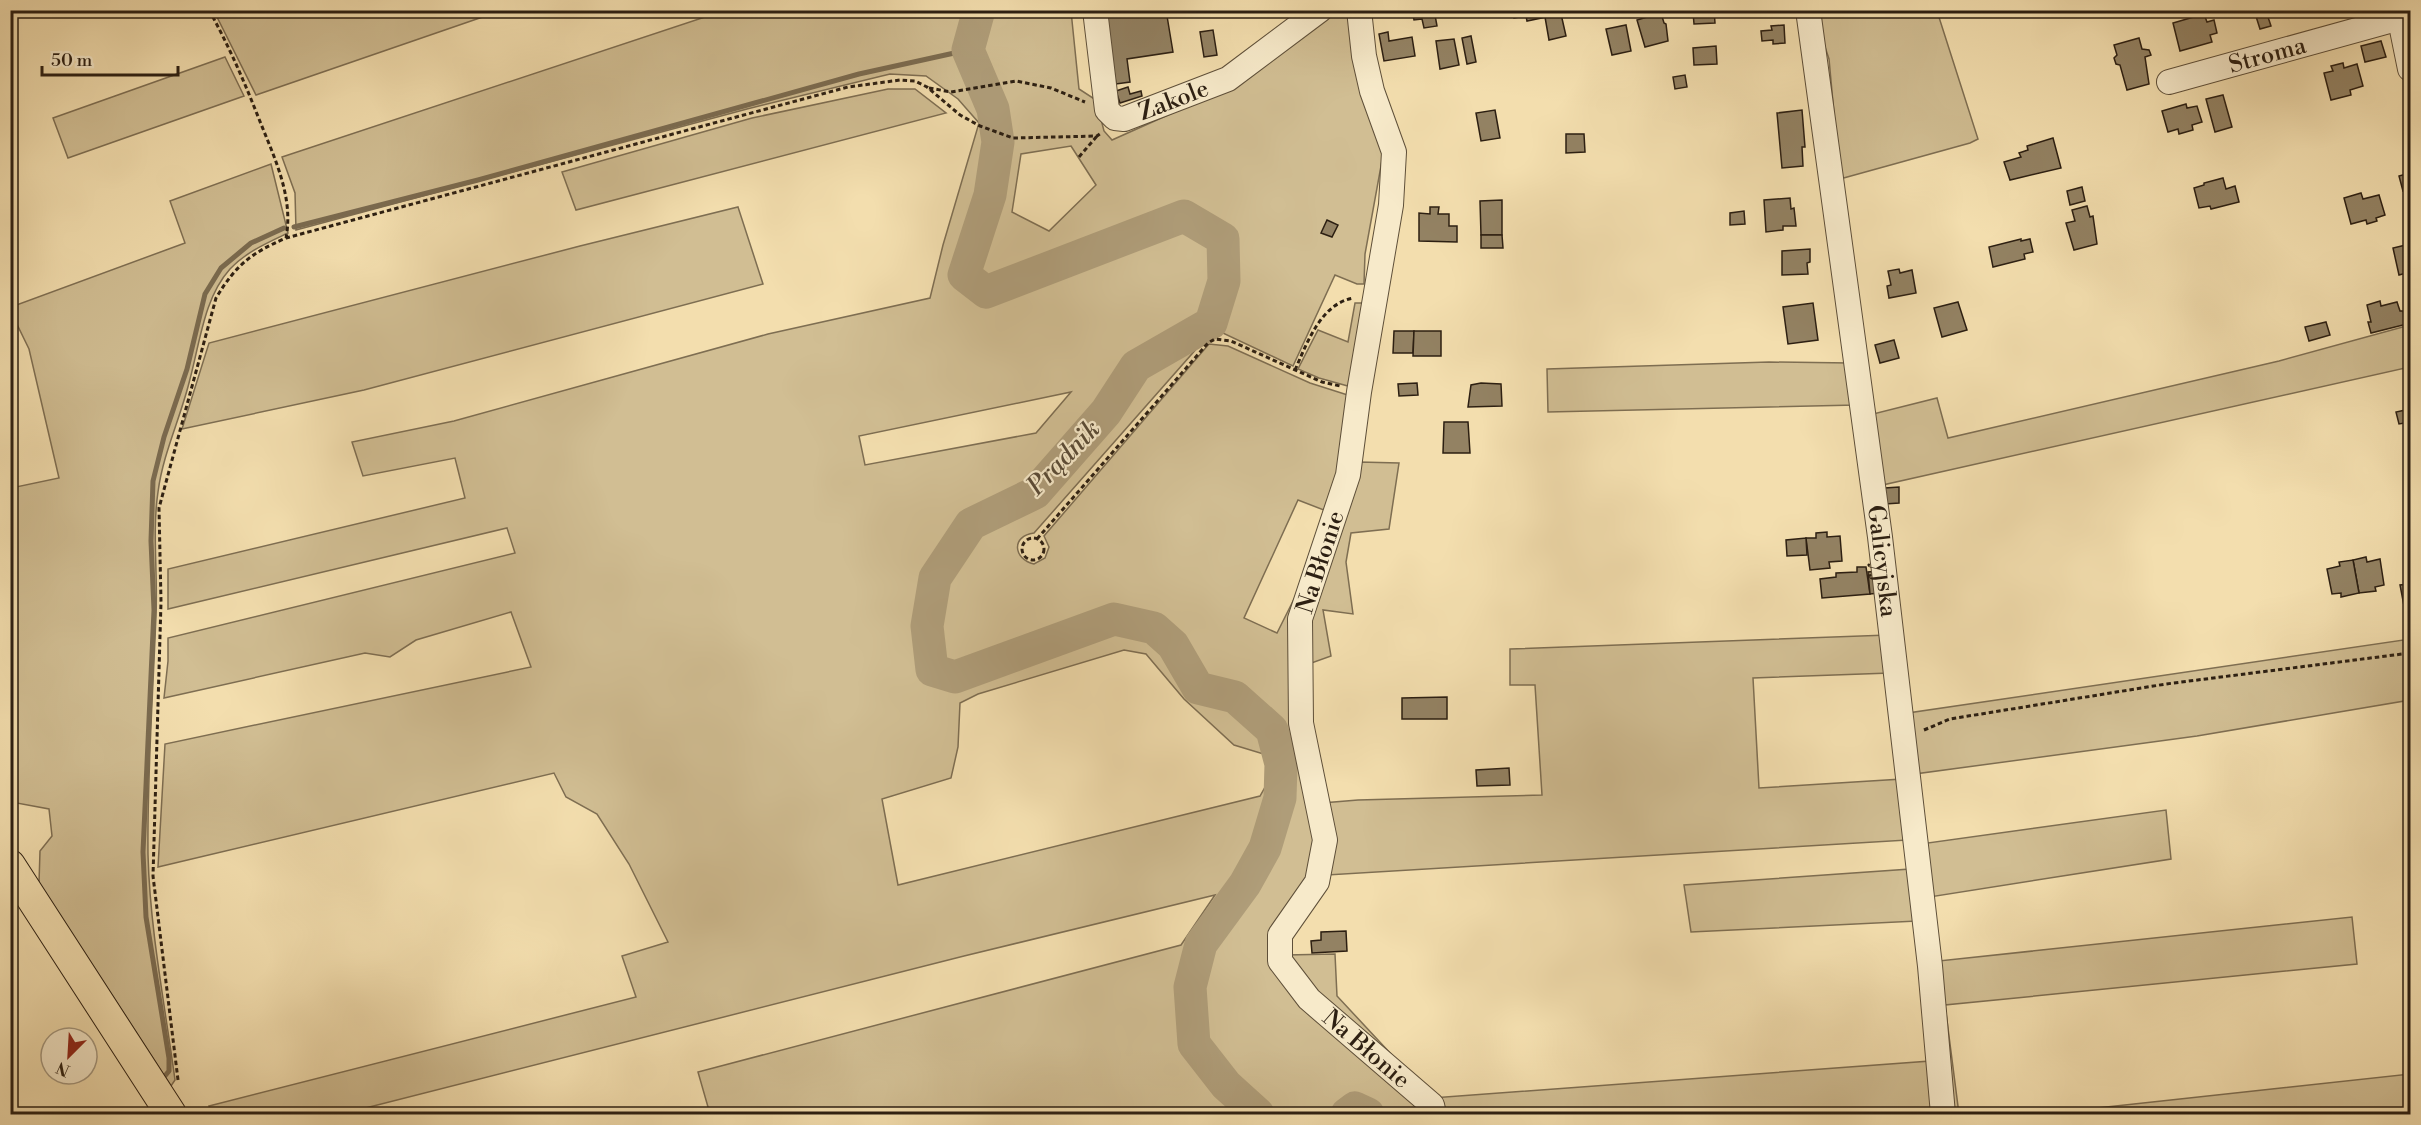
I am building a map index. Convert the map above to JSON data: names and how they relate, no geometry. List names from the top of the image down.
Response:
{
  "streets": {
    "street": [
      "Stroma",
      "Zakole",
      "Na Błonie",
      "Galicyjska"
    ]
  },
  "water": ["Prądnik"],
  "scale_bar": "50 m",
  "north": "bottom left"
}
